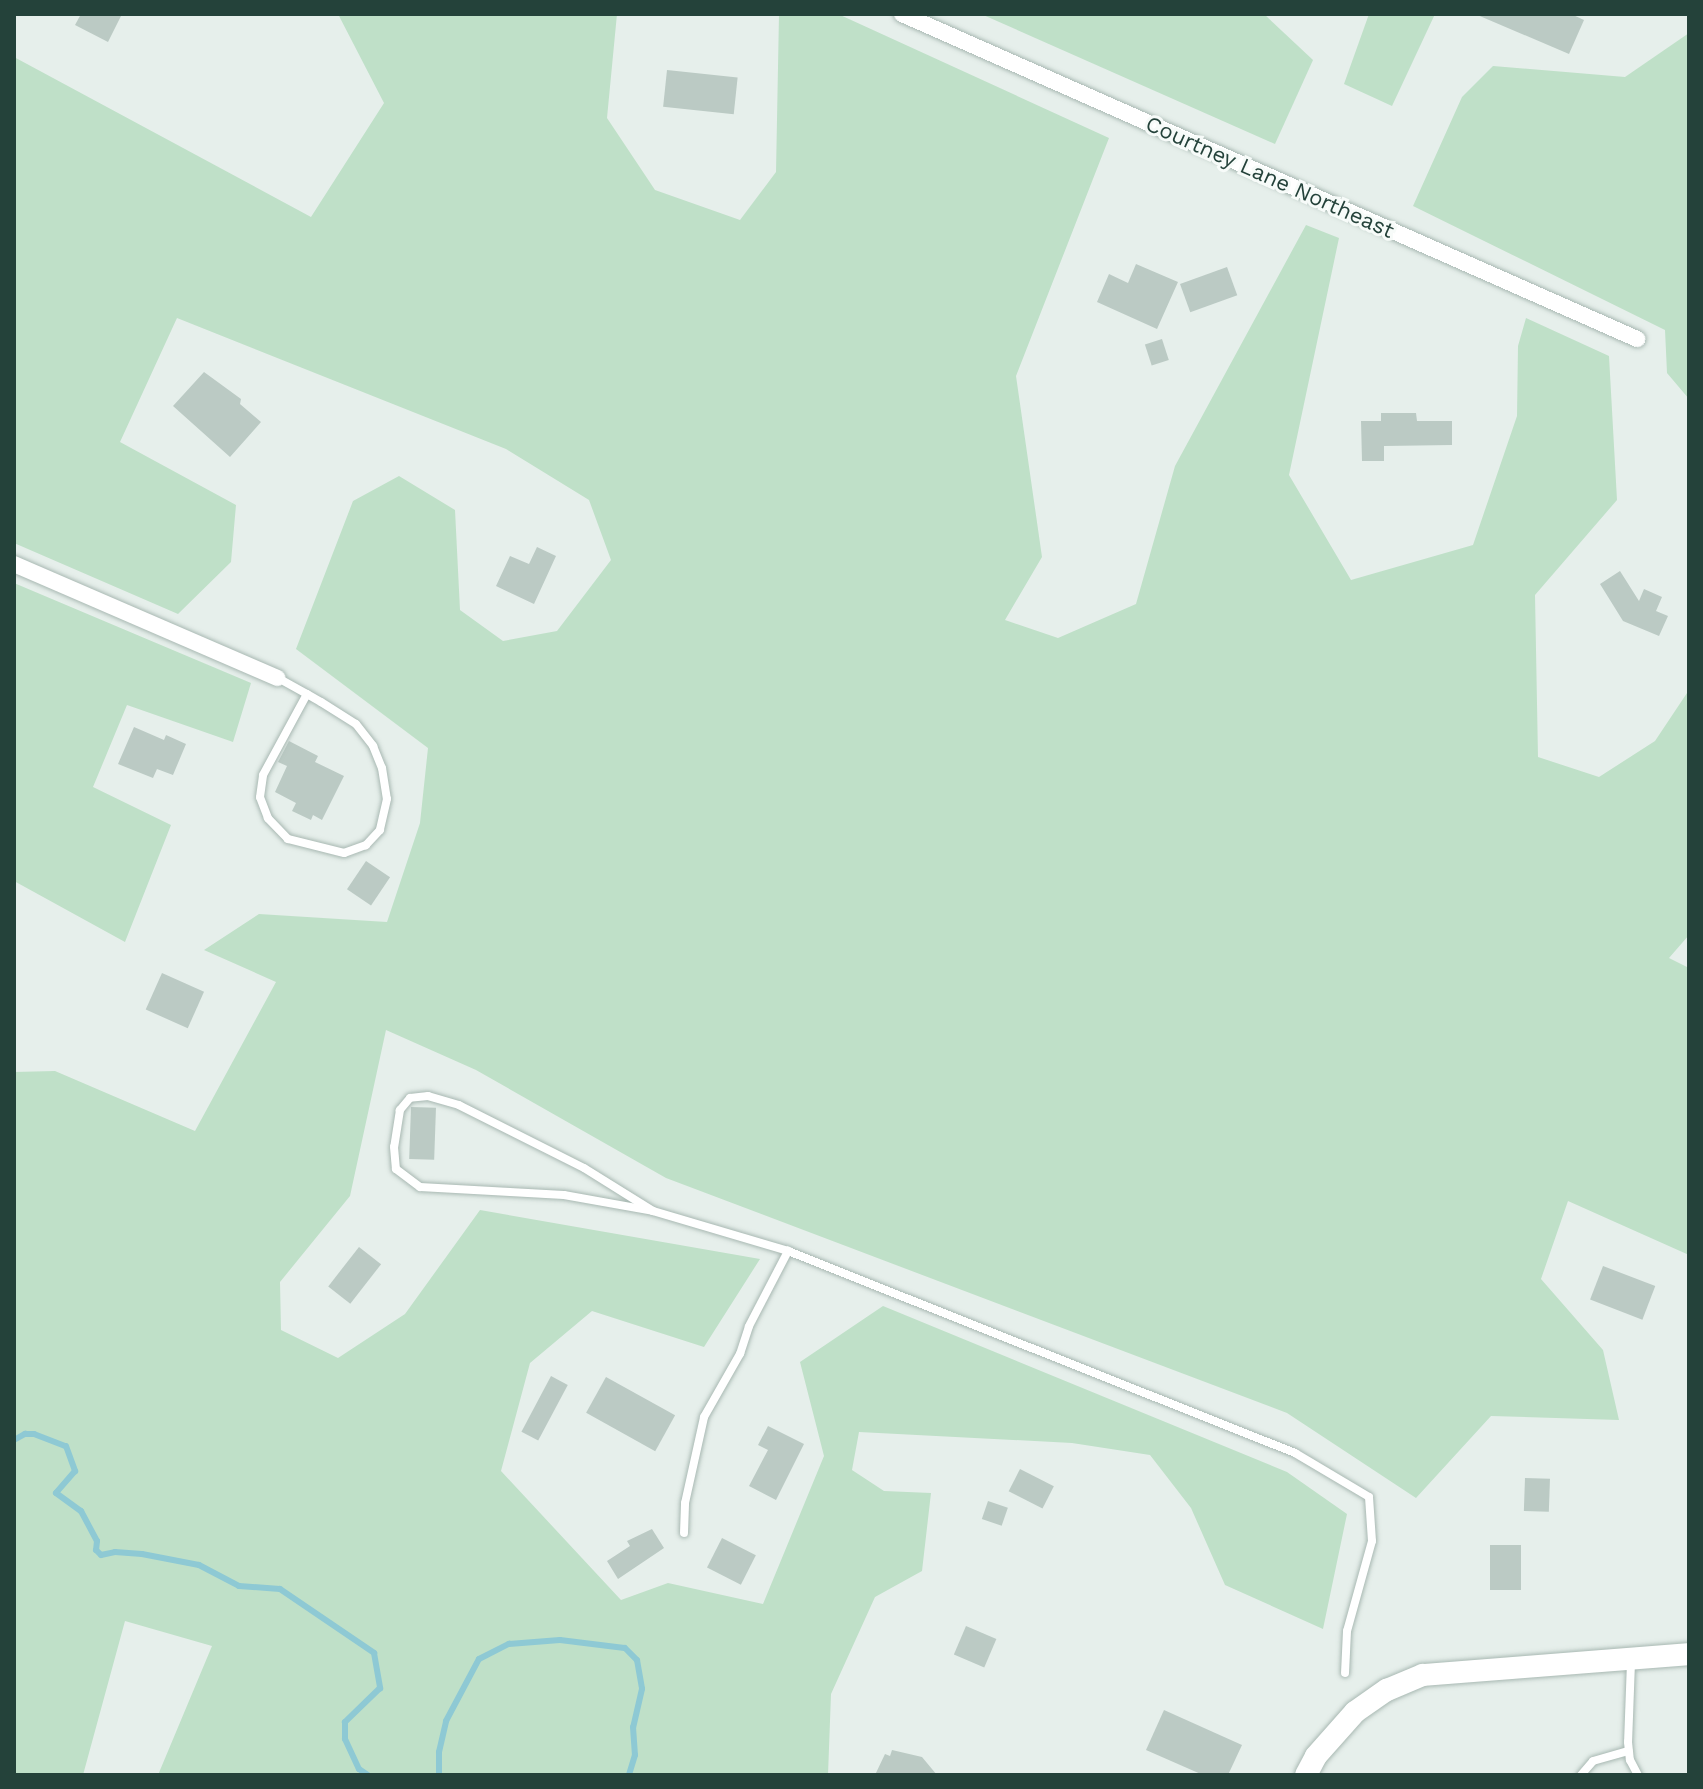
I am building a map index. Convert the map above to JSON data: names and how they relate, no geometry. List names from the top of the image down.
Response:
{
  "streets": {
    "street": ["Courtney Lane Northeast"]
  }
}
